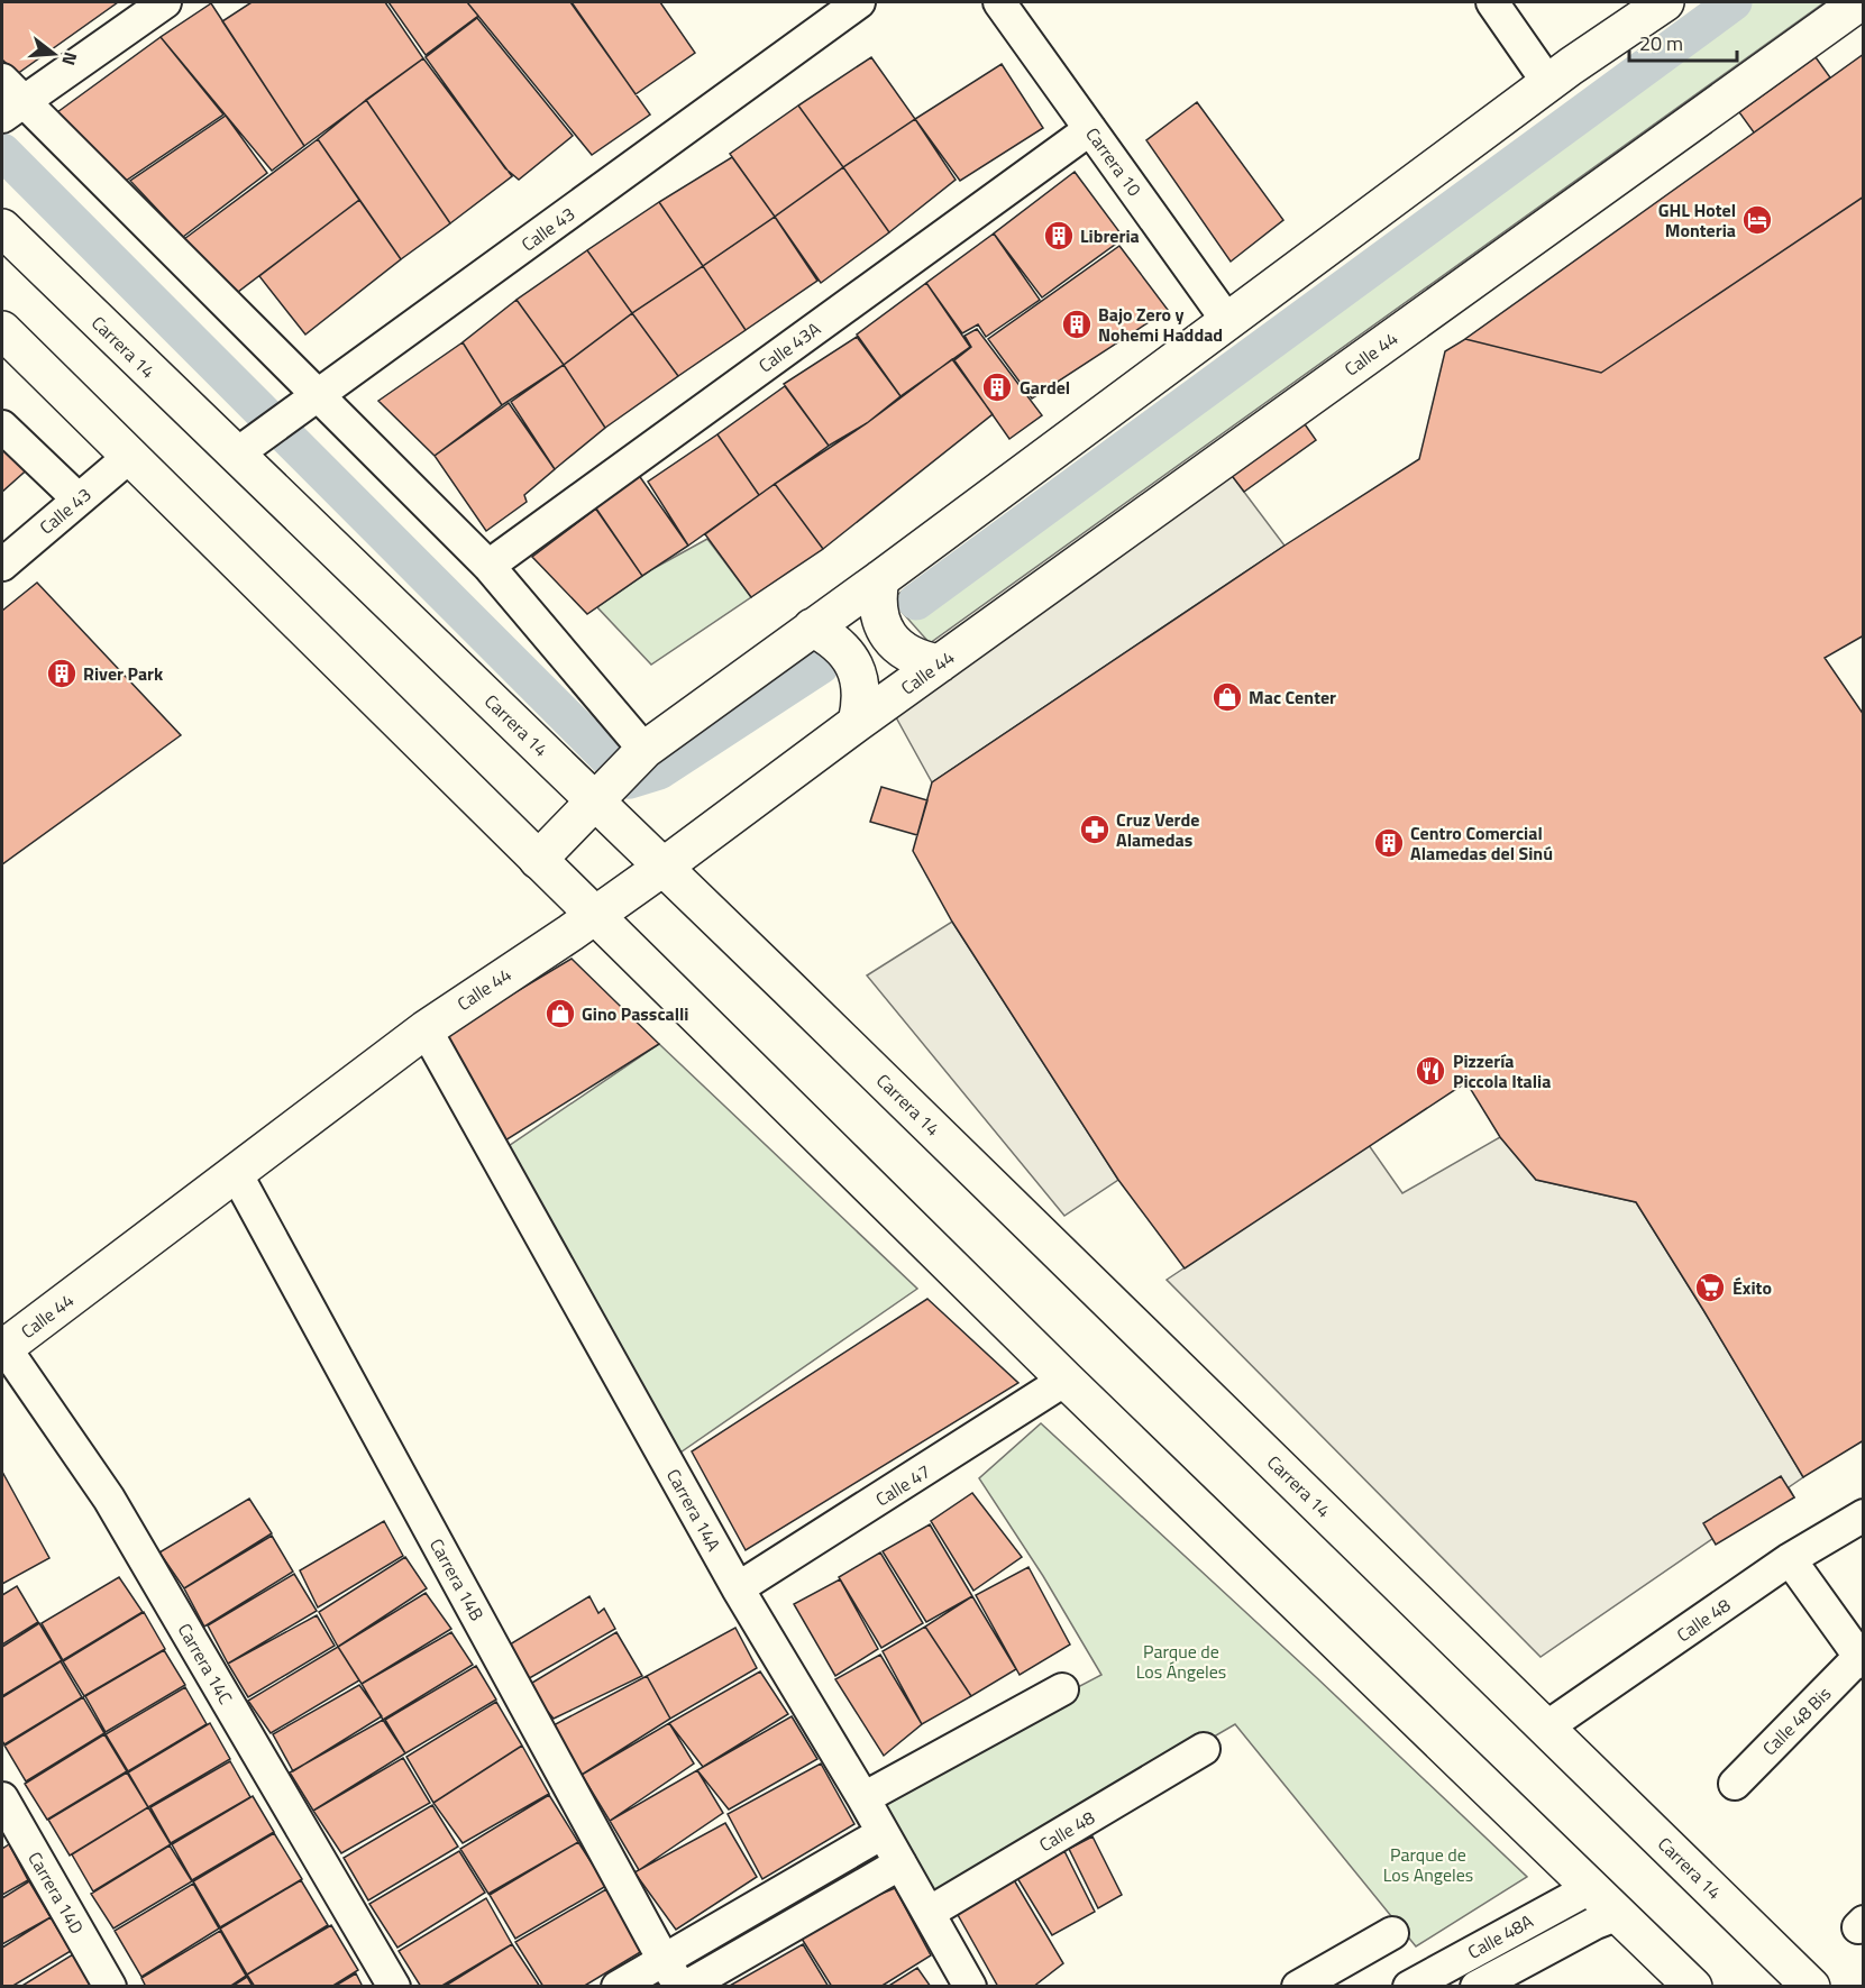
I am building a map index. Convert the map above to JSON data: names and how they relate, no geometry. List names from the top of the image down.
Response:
{
  "streets": {
    "main road": ["Carrera 14", "Calle 44"],
    "street": [
      "Carrera 10",
      "Calle 43",
      "Calle 43A",
      "Calle 47",
      "Carrera 14A",
      "Carrera 14B",
      "Calle 48",
      "Carrera 14C",
      "Calle 48 Bis",
      "Carrera 14D",
      "Calle 48A"
    ]
  },
  "crossings": [
    ["Carrera 10", "Calle 43A"],
    ["Calle 43", "Carrera 14"],
    ["Carrera 14", "Calle 44"],
    ["Carrera 14", "Calle 48"],
    ["Calle 44", "Carrera 14A"],
    ["Calle 44", "Carrera 14B"],
    ["Calle 44", "Carrera 14C"],
    ["Calle 47", "Carrera 14A"],
    ["Carrera 14A", "Calle 48"]
  ],
  "parks": ["Parque de Los Ángeles", "Parque de Los Angeles"],
  "places": {
    "hotel": ["GHL Hotel Monteria"],
    "building": [
      "Libreria",
      "Bajo Zero y Nohemi Haddad",
      "Gardel",
      "River Park",
      "Centro Comercial Alamedas del Sinú"
    ],
    "shop": ["Mac Center", "Gino Passcalli"],
    "pharmacy": ["Cruz Verde Alamedas"],
    "restaurant": ["Pizzería Piccola Italia"],
    "supermarket": ["Éxito"]
  },
  "scale_bar": "20 m",
  "north": "right"
}
